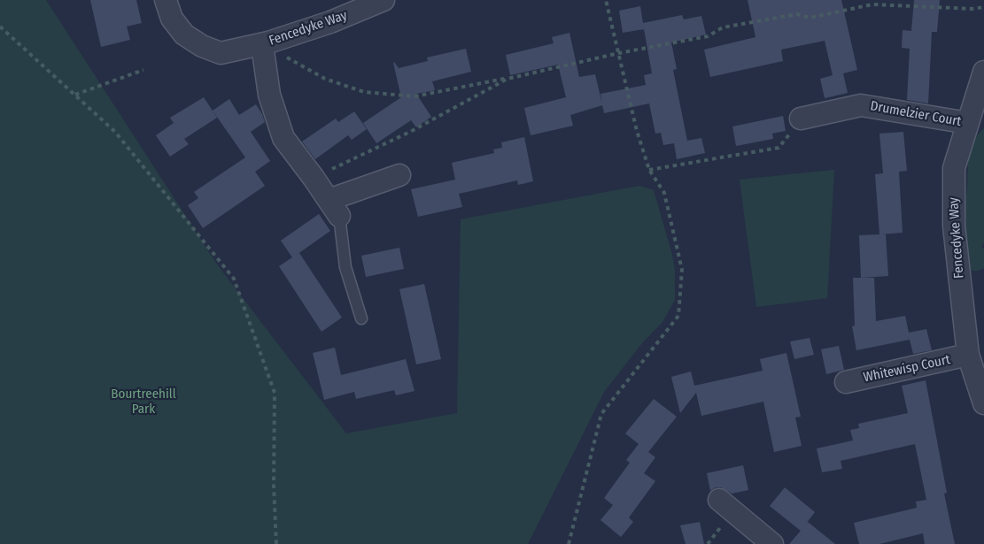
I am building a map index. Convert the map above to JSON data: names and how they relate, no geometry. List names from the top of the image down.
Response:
{
  "streets": {
    "street": ["Fencedyke Way", "Drumelzier Court", "Whitewisp Court"]
  },
  "crossings": [
    ["Fencedyke Way", "Drumelzier Court"],
    ["Fencedyke Way", "Whitewisp Court"]
  ],
  "parks": ["Bourtreehill Park"]
}
